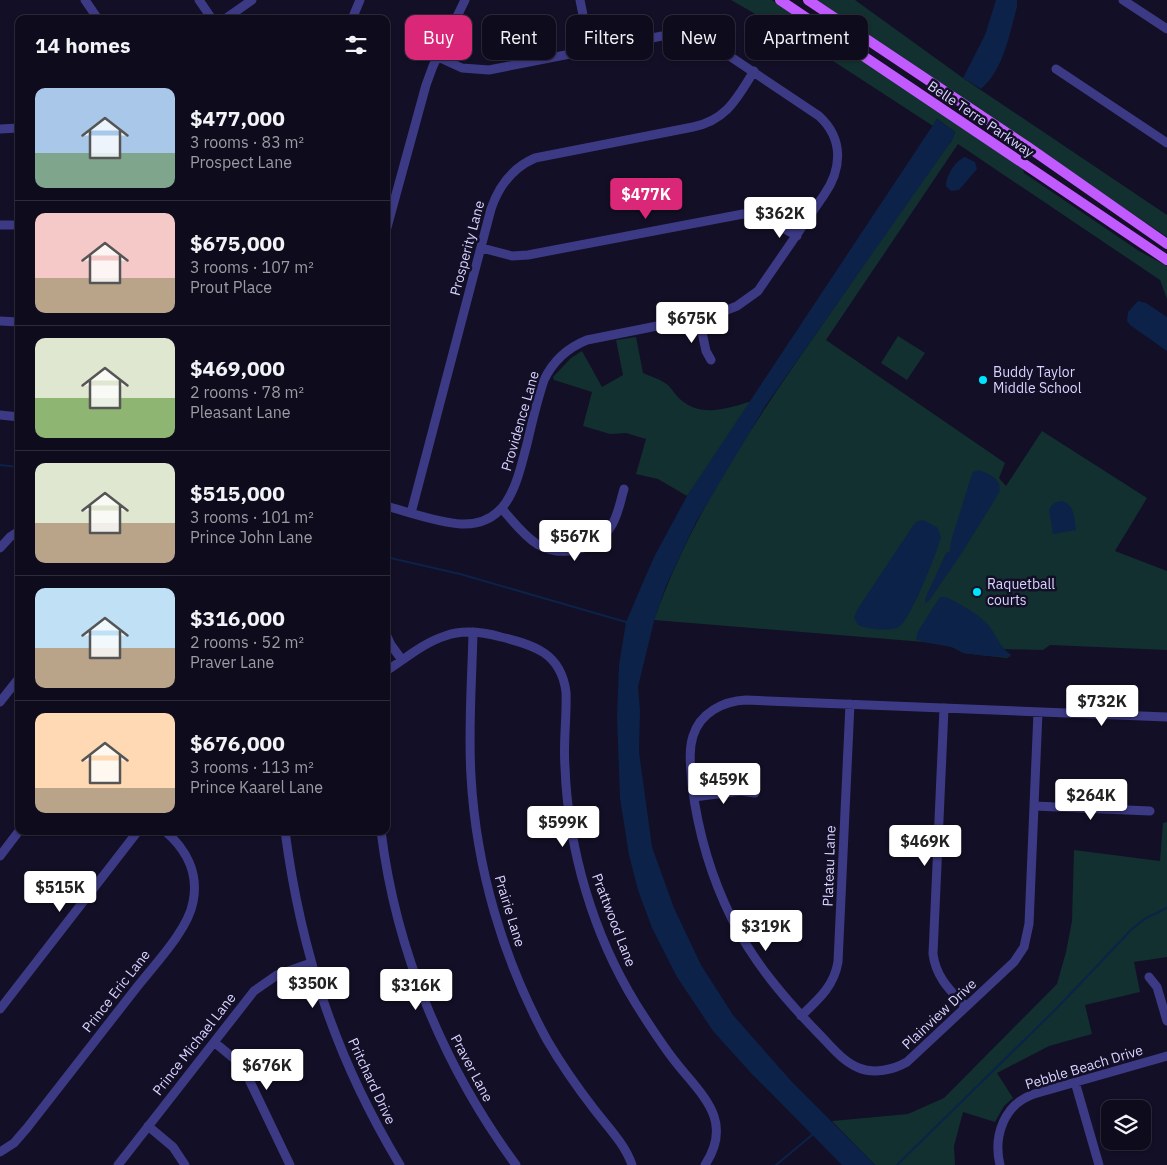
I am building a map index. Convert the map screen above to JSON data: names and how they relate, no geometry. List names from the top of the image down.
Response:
{
  "streets": {
    "main road": ["Belle Terre Parkway"],
    "street": [
      "Prosperity Lane",
      "Providence Lane",
      "Plateau Lane",
      "Prairie Lane",
      "Prattwood Lane",
      "Prince Eric Lane",
      "Plainview Drive",
      "Prince Michael Lane",
      "Pebble Beach Drive",
      "Praver Lane",
      "Pritchard Drive"
    ]
  },
  "crossings": [
    ["Prosperity Lane", "Providence Lane"],
    ["Plateau Lane", "Plainview Drive"],
    ["Prairie Lane", "Prattwood Lane"],
    ["Prince Michael Lane", "Pritchard Drive"]
  ],
  "places": ["Buddy Taylor Middle School", "Raquetball courts"],
  "page": {
    "chip": [
      "Buy",
      "Rent",
      "Filters",
      "New",
      "Apartment"
    ],
    "heading": "14 homes",
    "list": [
      {
        "name": "$477,000",
        "note": "3 rooms · 83 m² · Prospect Lane"
      },
      {
        "name": "$675,000",
        "note": "3 rooms · 107 m² · Prout Place"
      },
      {
        "name": "$469,000",
        "note": "2 rooms · 78 m² · Pleasant Lane"
      },
      {
        "name": "$515,000",
        "note": "3 rooms · 101 m² · Prince John Lane"
      },
      {
        "name": "$316,000",
        "note": "2 rooms · 52 m² · Praver Lane"
      },
      {
        "name": "$676,000",
        "note": "3 rooms · 113 m² · Prince Kaarel Lane"
      }
    ],
    "price": [
      "$477K",
      "$362K",
      "$675K",
      "$567K",
      "$732K",
      "$459K",
      "$264K",
      "$599K",
      "$469K",
      "$515K",
      "$319K",
      "$350K",
      "$316K",
      "$676K"
    ]
  }
}
